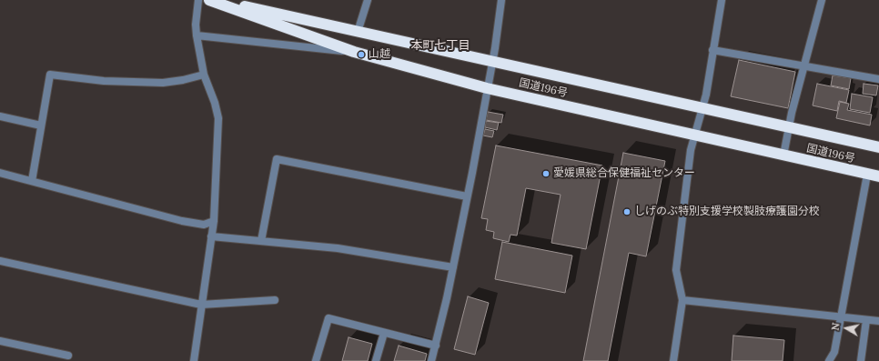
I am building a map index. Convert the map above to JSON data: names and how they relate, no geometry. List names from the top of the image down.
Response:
{
  "streets": {
    "highway": ["国道196号"]
  },
  "districts": ["本町七丁目"],
  "places": ["山越", "愛媛県総合保健福祉センター", "しげのぶ特別支援学校製肢療護園分校"],
  "north": "left"
}
